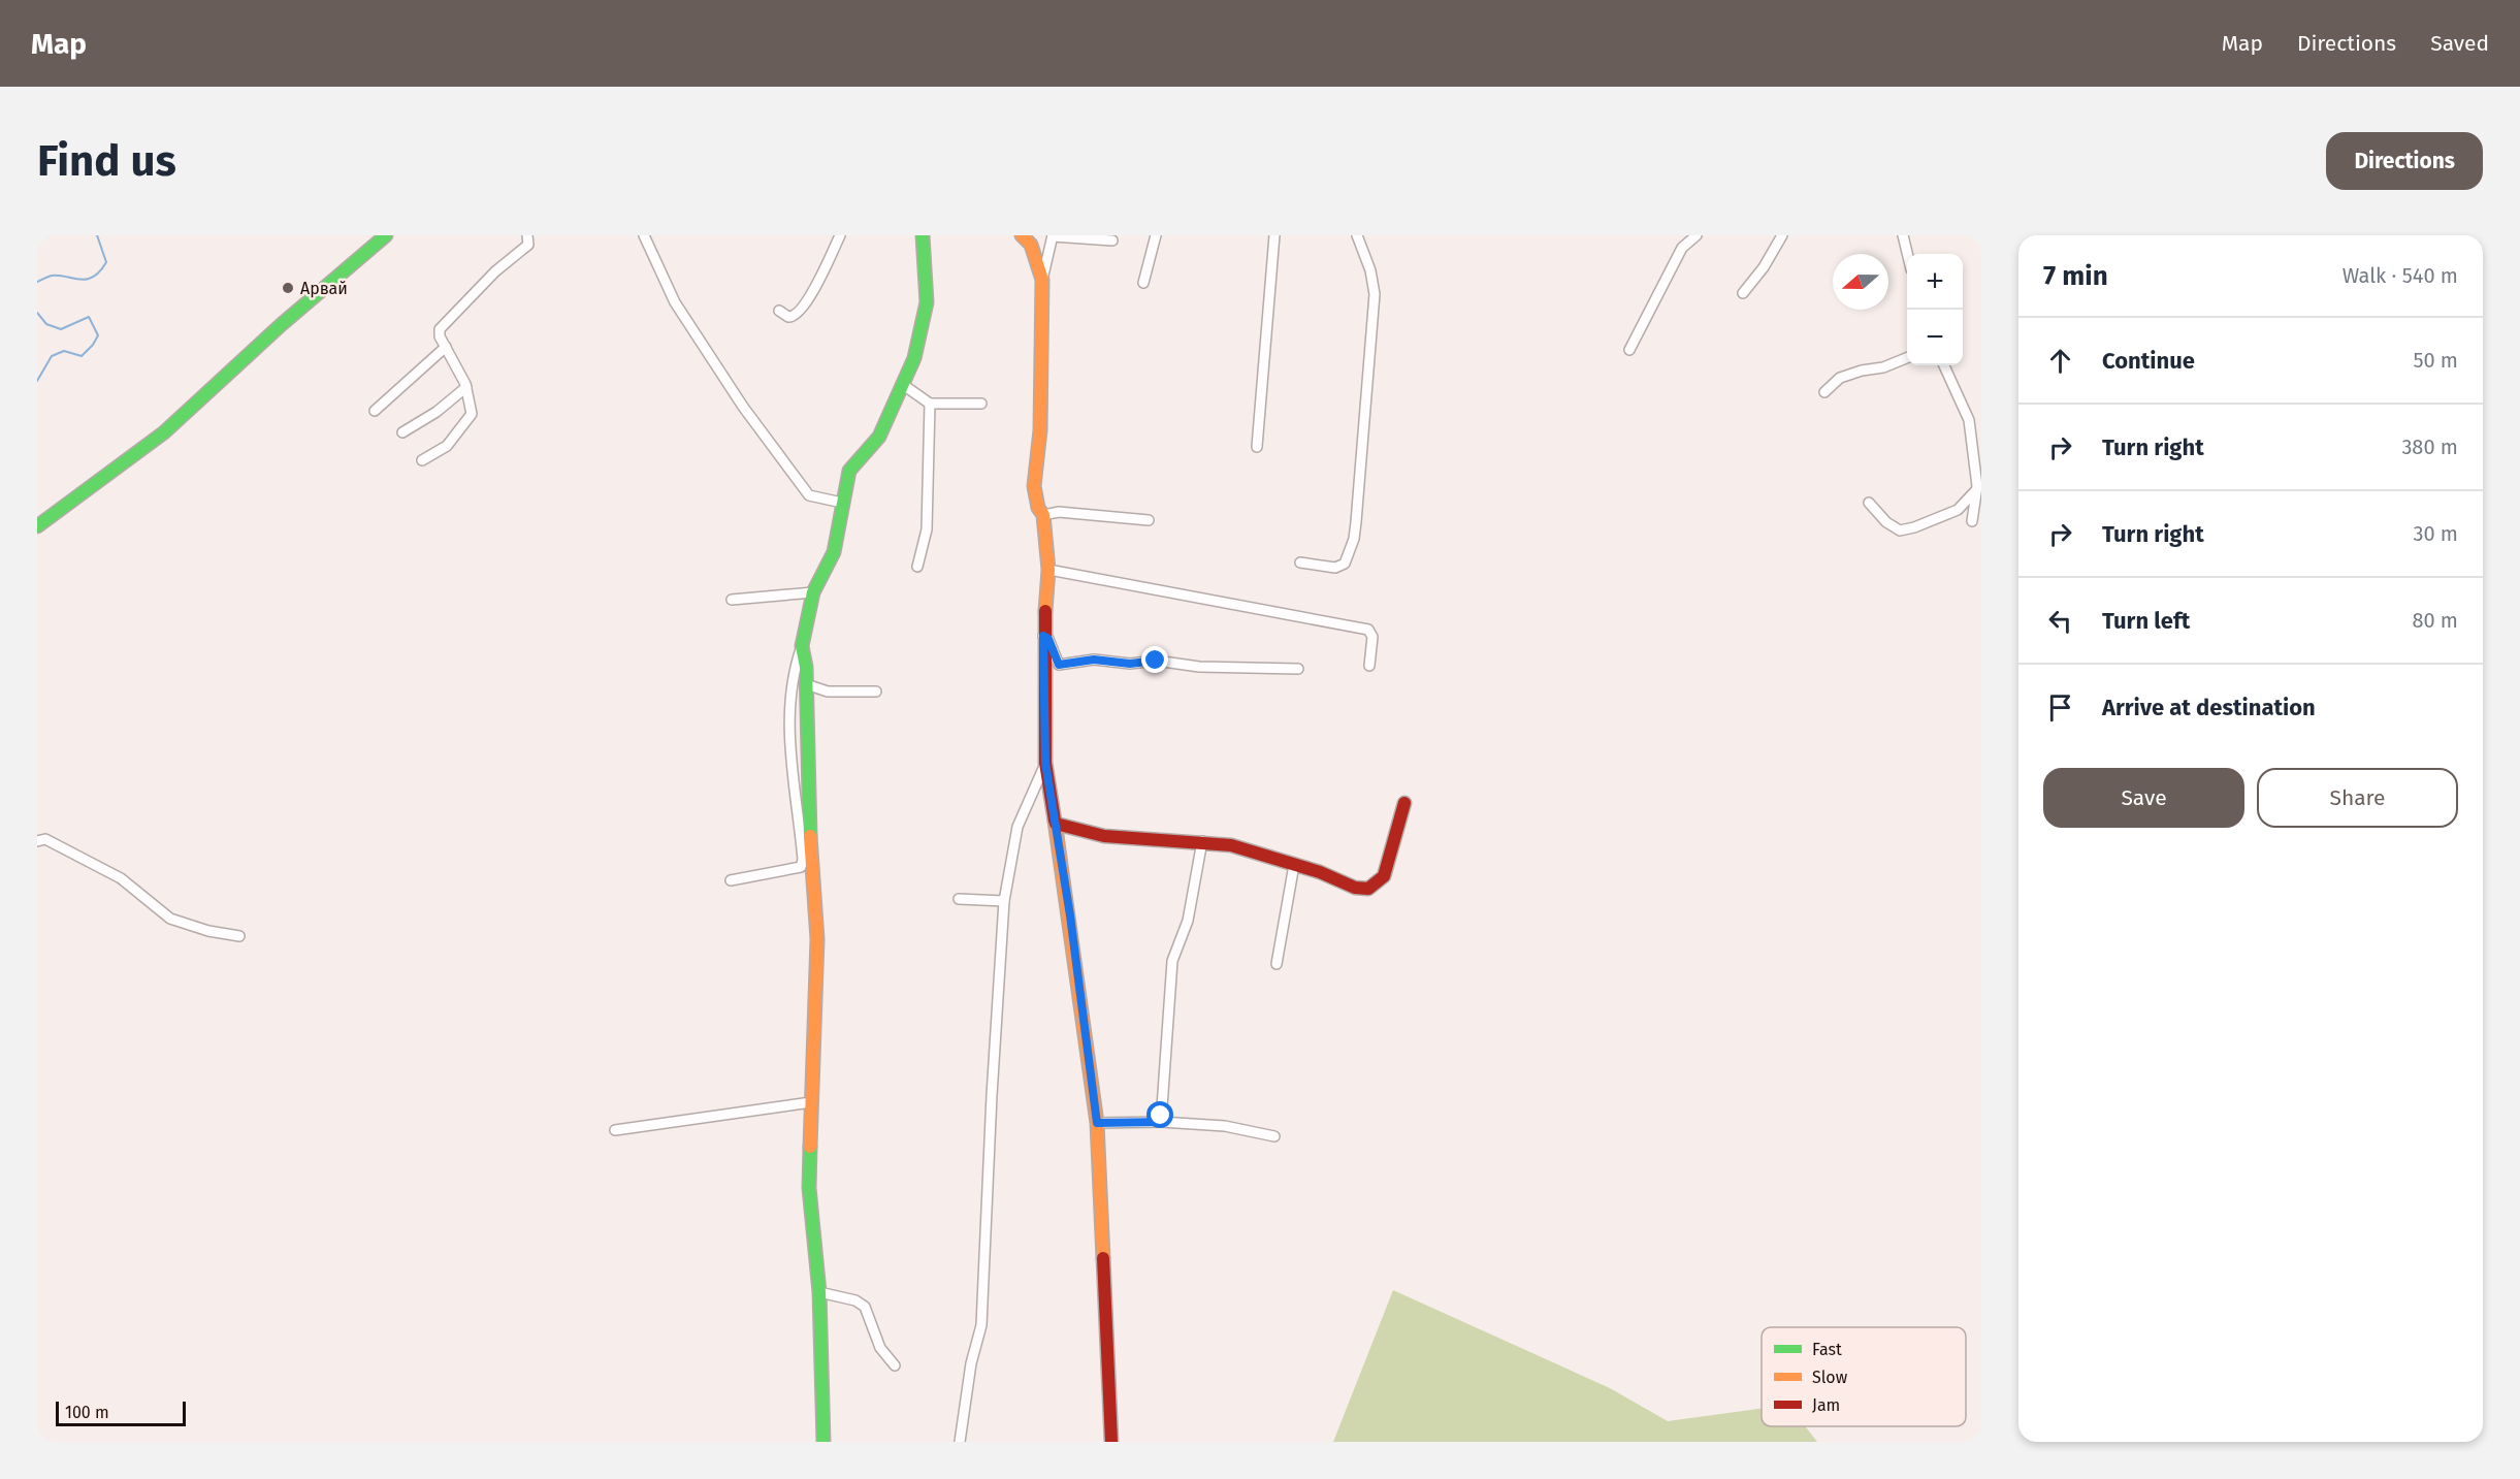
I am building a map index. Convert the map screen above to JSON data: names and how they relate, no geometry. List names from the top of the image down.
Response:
{
  "places": ["Арвай"],
  "legend": ["Fast", "Slow", "Jam"],
  "scale_bar": "100 m",
  "north": "left",
  "page": {
    "header": "Map",
    "nav": ["Map", "Directions", "Saved"],
    "buttons": [
      "Directions",
      ["Save", "Share"]
    ],
    "title": "Find us",
    "heading": ["7 min", "Walk · 540 m"],
    "map_buttons": ["+", "−"],
    "list": [
      ["Continue", "50 m"],
      ["Turn right", "380 m"],
      ["Turn right", "30 m"],
      ["Turn left", "80 m"],
      "Arrive at destination"
    ],
    "scale": "100 m"
  }
}
